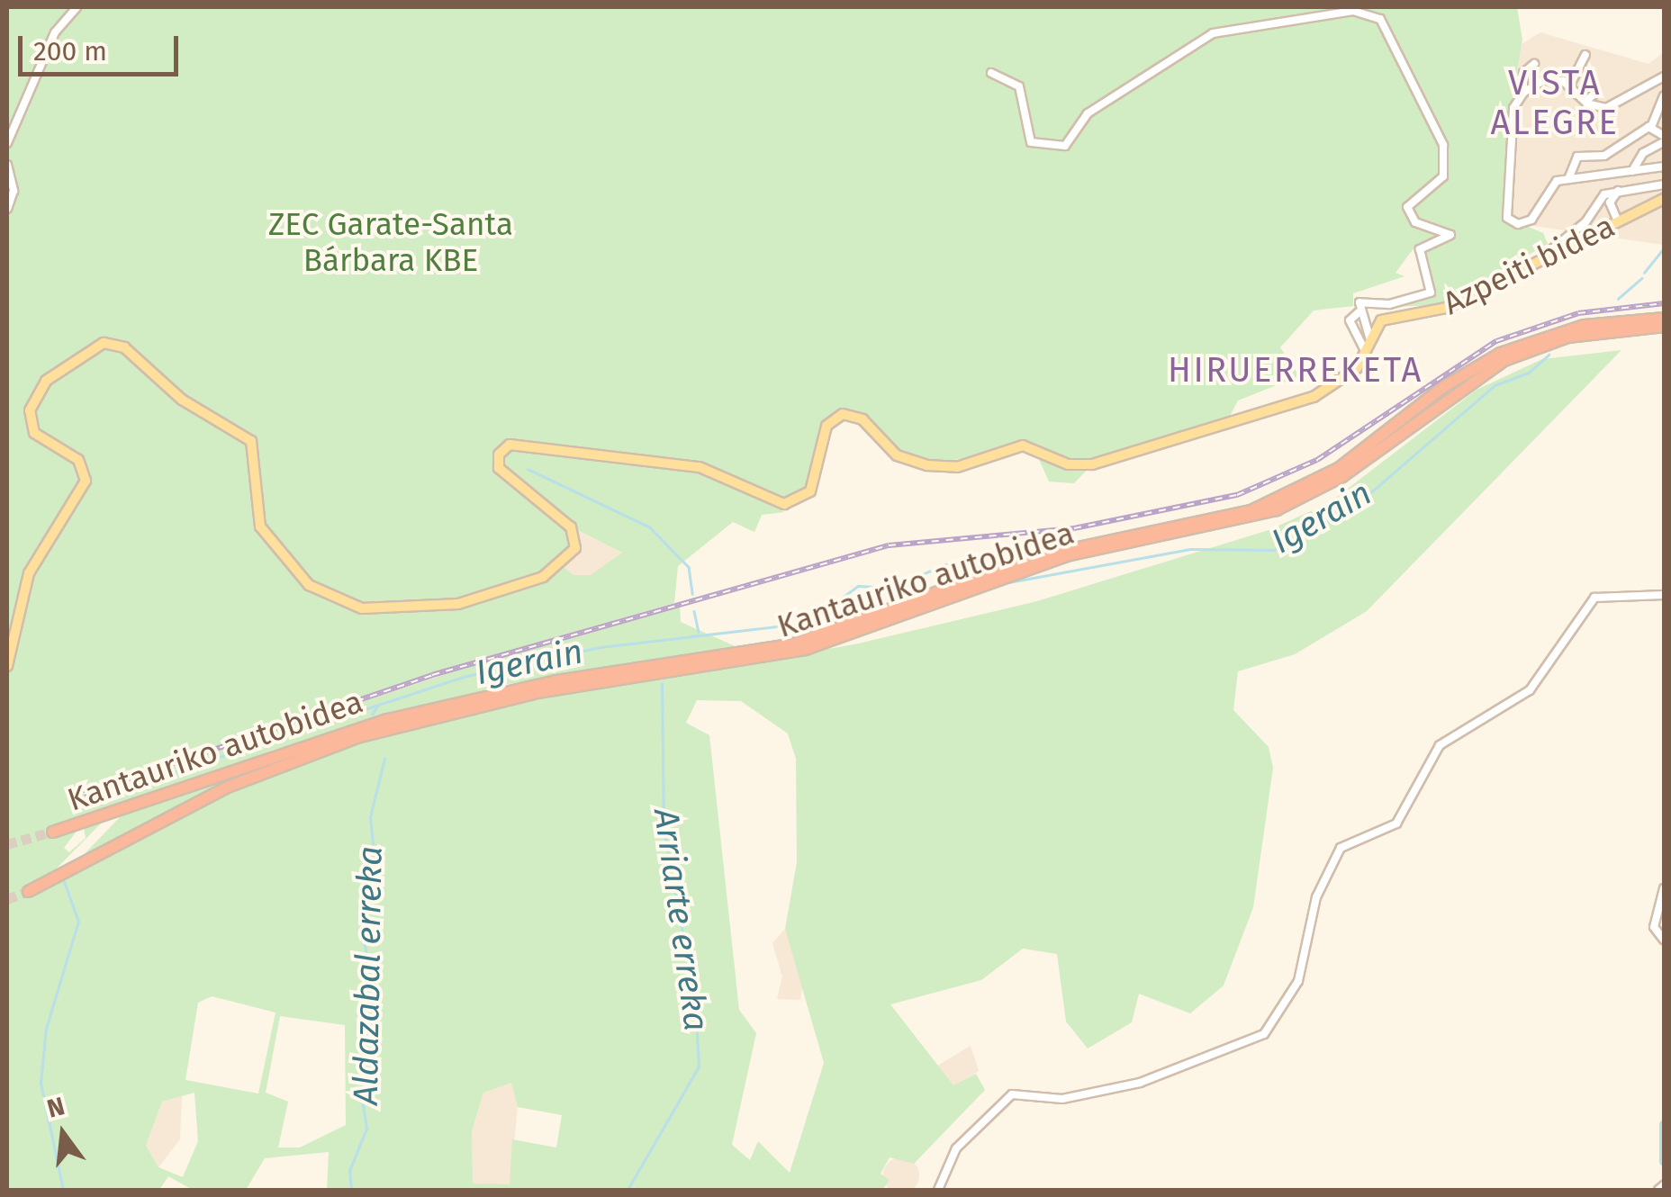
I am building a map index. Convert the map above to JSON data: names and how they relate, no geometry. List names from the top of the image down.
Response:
{
  "streets": {
    "highway": ["Kantauriko autobidea"],
    "main road": ["Azpeiti bidea"]
  },
  "districts": ["VISTA ALEGRE", "HIRUERREKETA"],
  "water": ["Igerain", "Arriarte erreka", "Aldazabal erreka"],
  "parks": ["ZEC Garate-Santa Bárbara KBE"],
  "scale_bar": "200 m",
  "north": "top"
}
